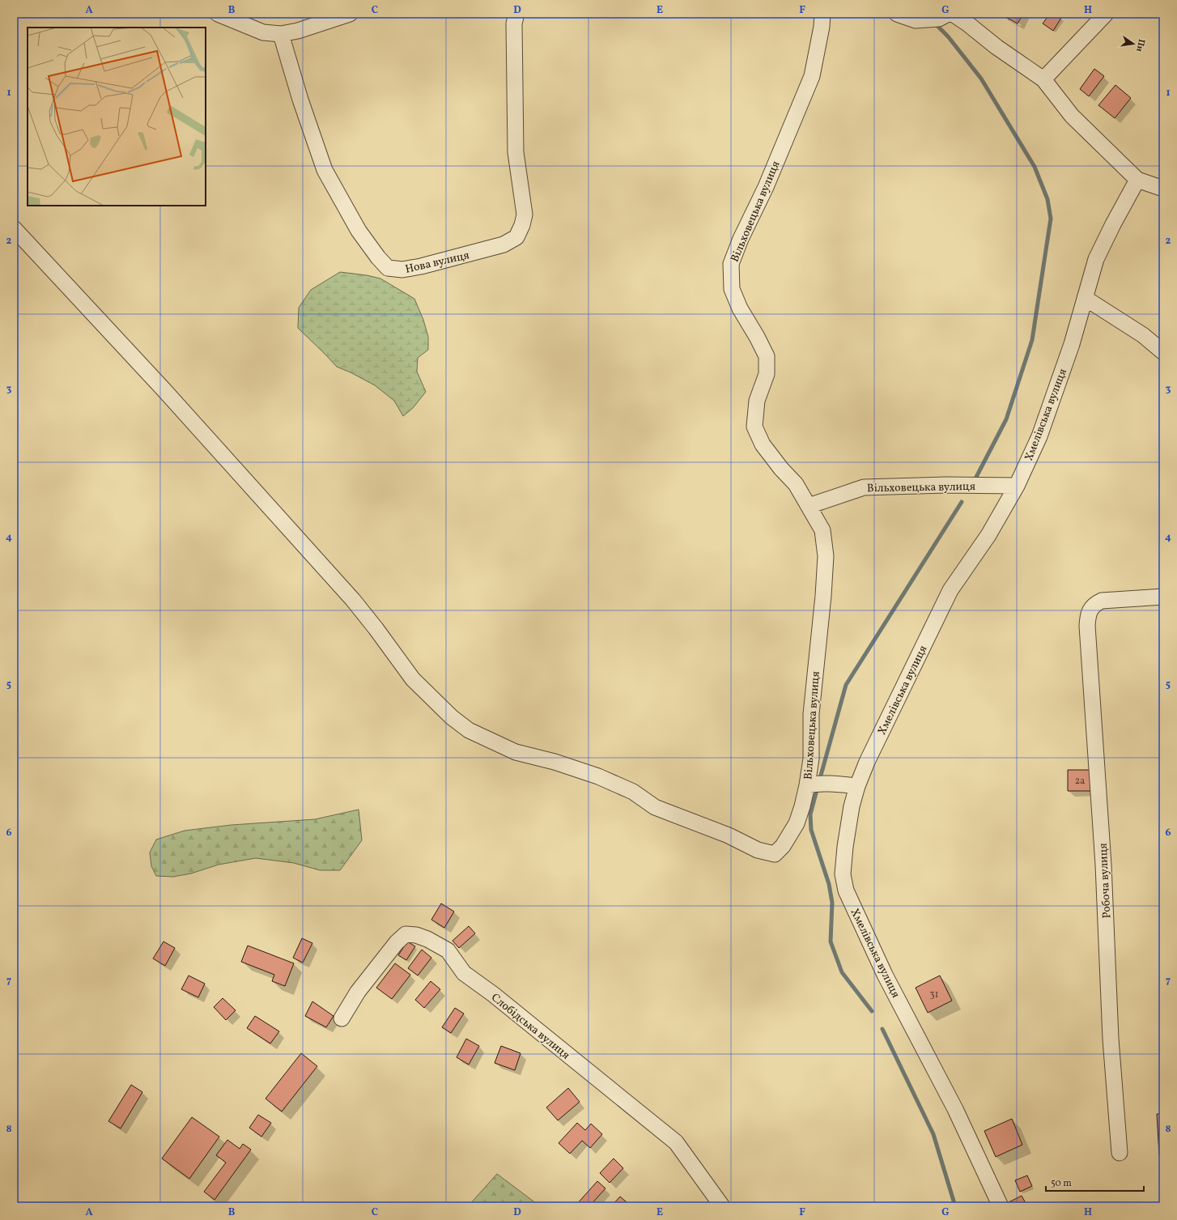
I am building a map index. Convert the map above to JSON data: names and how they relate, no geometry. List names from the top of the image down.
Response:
{
  "streets": {
    "street": [
      "Вільховецька вулиця",
      "Нова вулиця",
      "Хмелівська вулиця",
      "Робоча вулиця",
      "Слобідська вулиця"
    ]
  },
  "crossings": [
    ["Вільховецька вулиця", "Хмелівська вулиця"]
  ],
  "house_numbers": ["2а", "31"],
  "scale_bar": "50 m",
  "north": "right",
  "grid": {
    "columns": [
      "A",
      "B",
      "C",
      "D",
      "E",
      "F",
      "G",
      "H"
    ],
    "rows": [
      "1",
      "2",
      "3",
      "4",
      "5",
      "6",
      "7",
      "8"
    ]
  }
}
